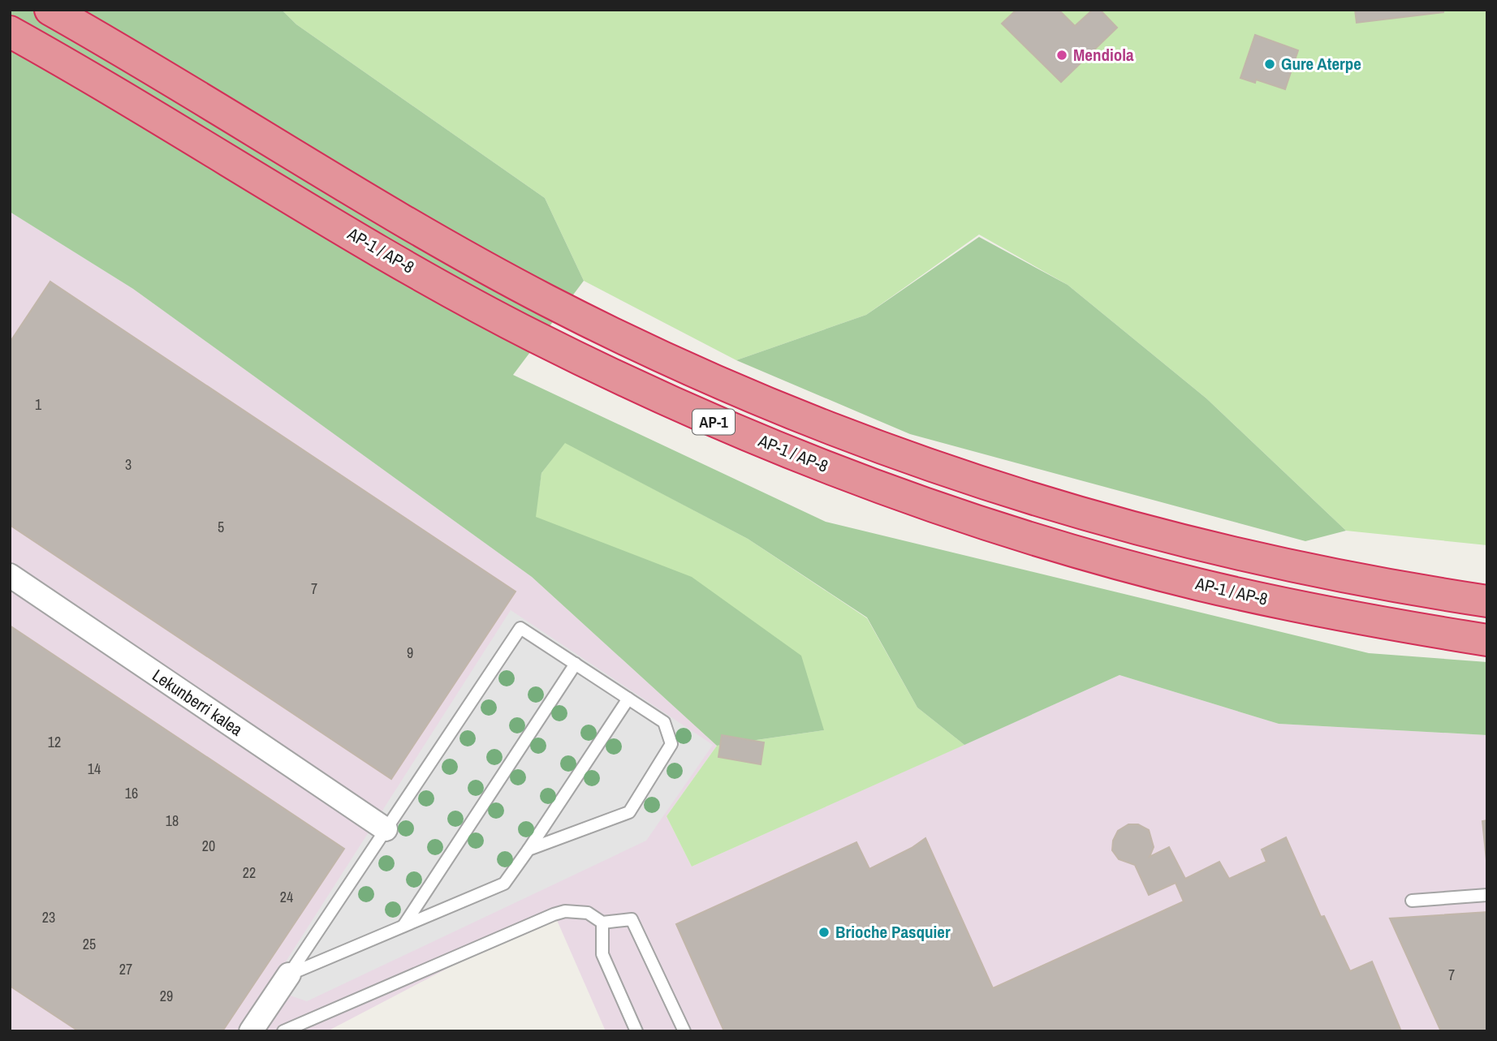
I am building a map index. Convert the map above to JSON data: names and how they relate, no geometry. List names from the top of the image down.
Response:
{
  "streets": {
    "highway": ["AP-1 / AP-8", "AP-1"],
    "street": ["Lekunberri kalea"]
  },
  "places": ["Mendiola", "Gure Aterpe", "Brioche Pasquier"],
  "house_numbers": [
    "1",
    "3",
    "5",
    "7",
    "9",
    "12",
    "14",
    "16",
    "18",
    "20",
    "22",
    "24",
    "23",
    "25",
    "27",
    "7",
    "29"
  ]
}
